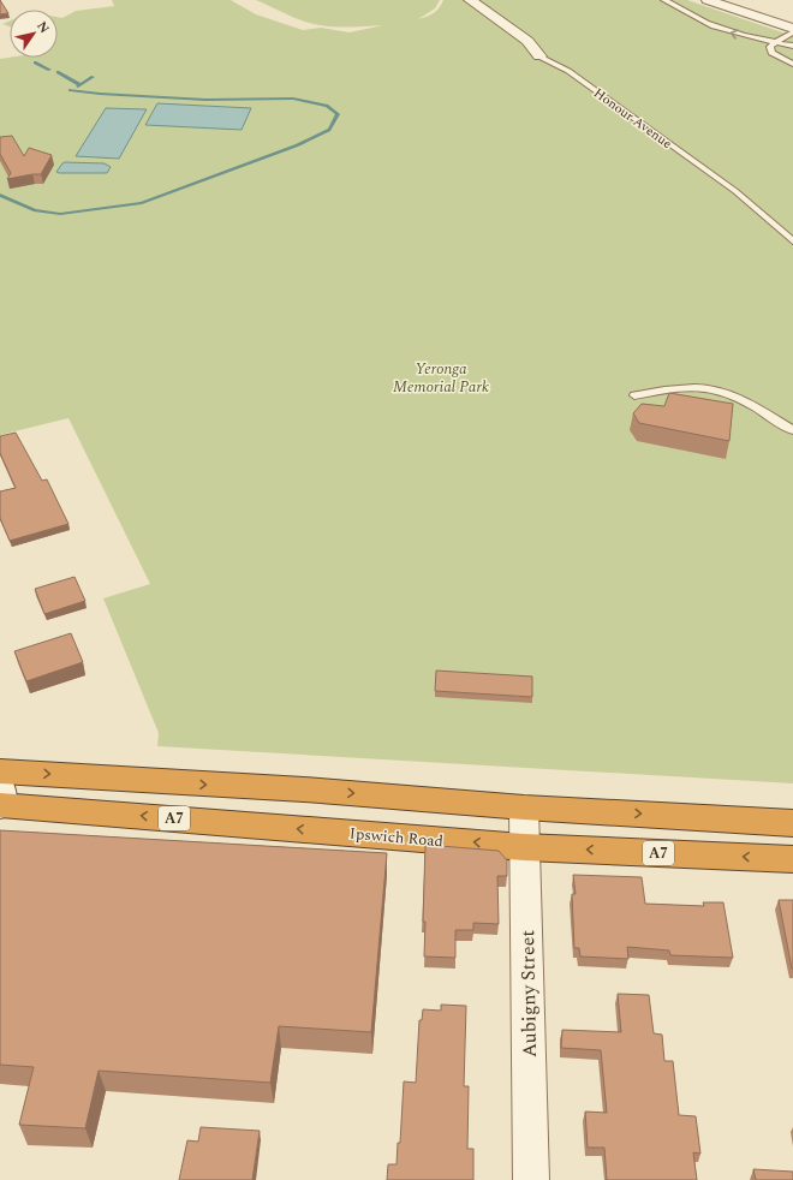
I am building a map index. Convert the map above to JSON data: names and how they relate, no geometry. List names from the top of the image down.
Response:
{
  "streets": {
    "highway": ["A7", "Ipswich Road"],
    "street": ["Honour Avenue", "Aubigny Street"]
  },
  "crossings": [
    ["A7", "Aubigny Street"],
    ["Ipswich Road", "Aubigny Street"]
  ],
  "parks": ["Yeronga Memorial Park"],
  "north": "top right"
}
